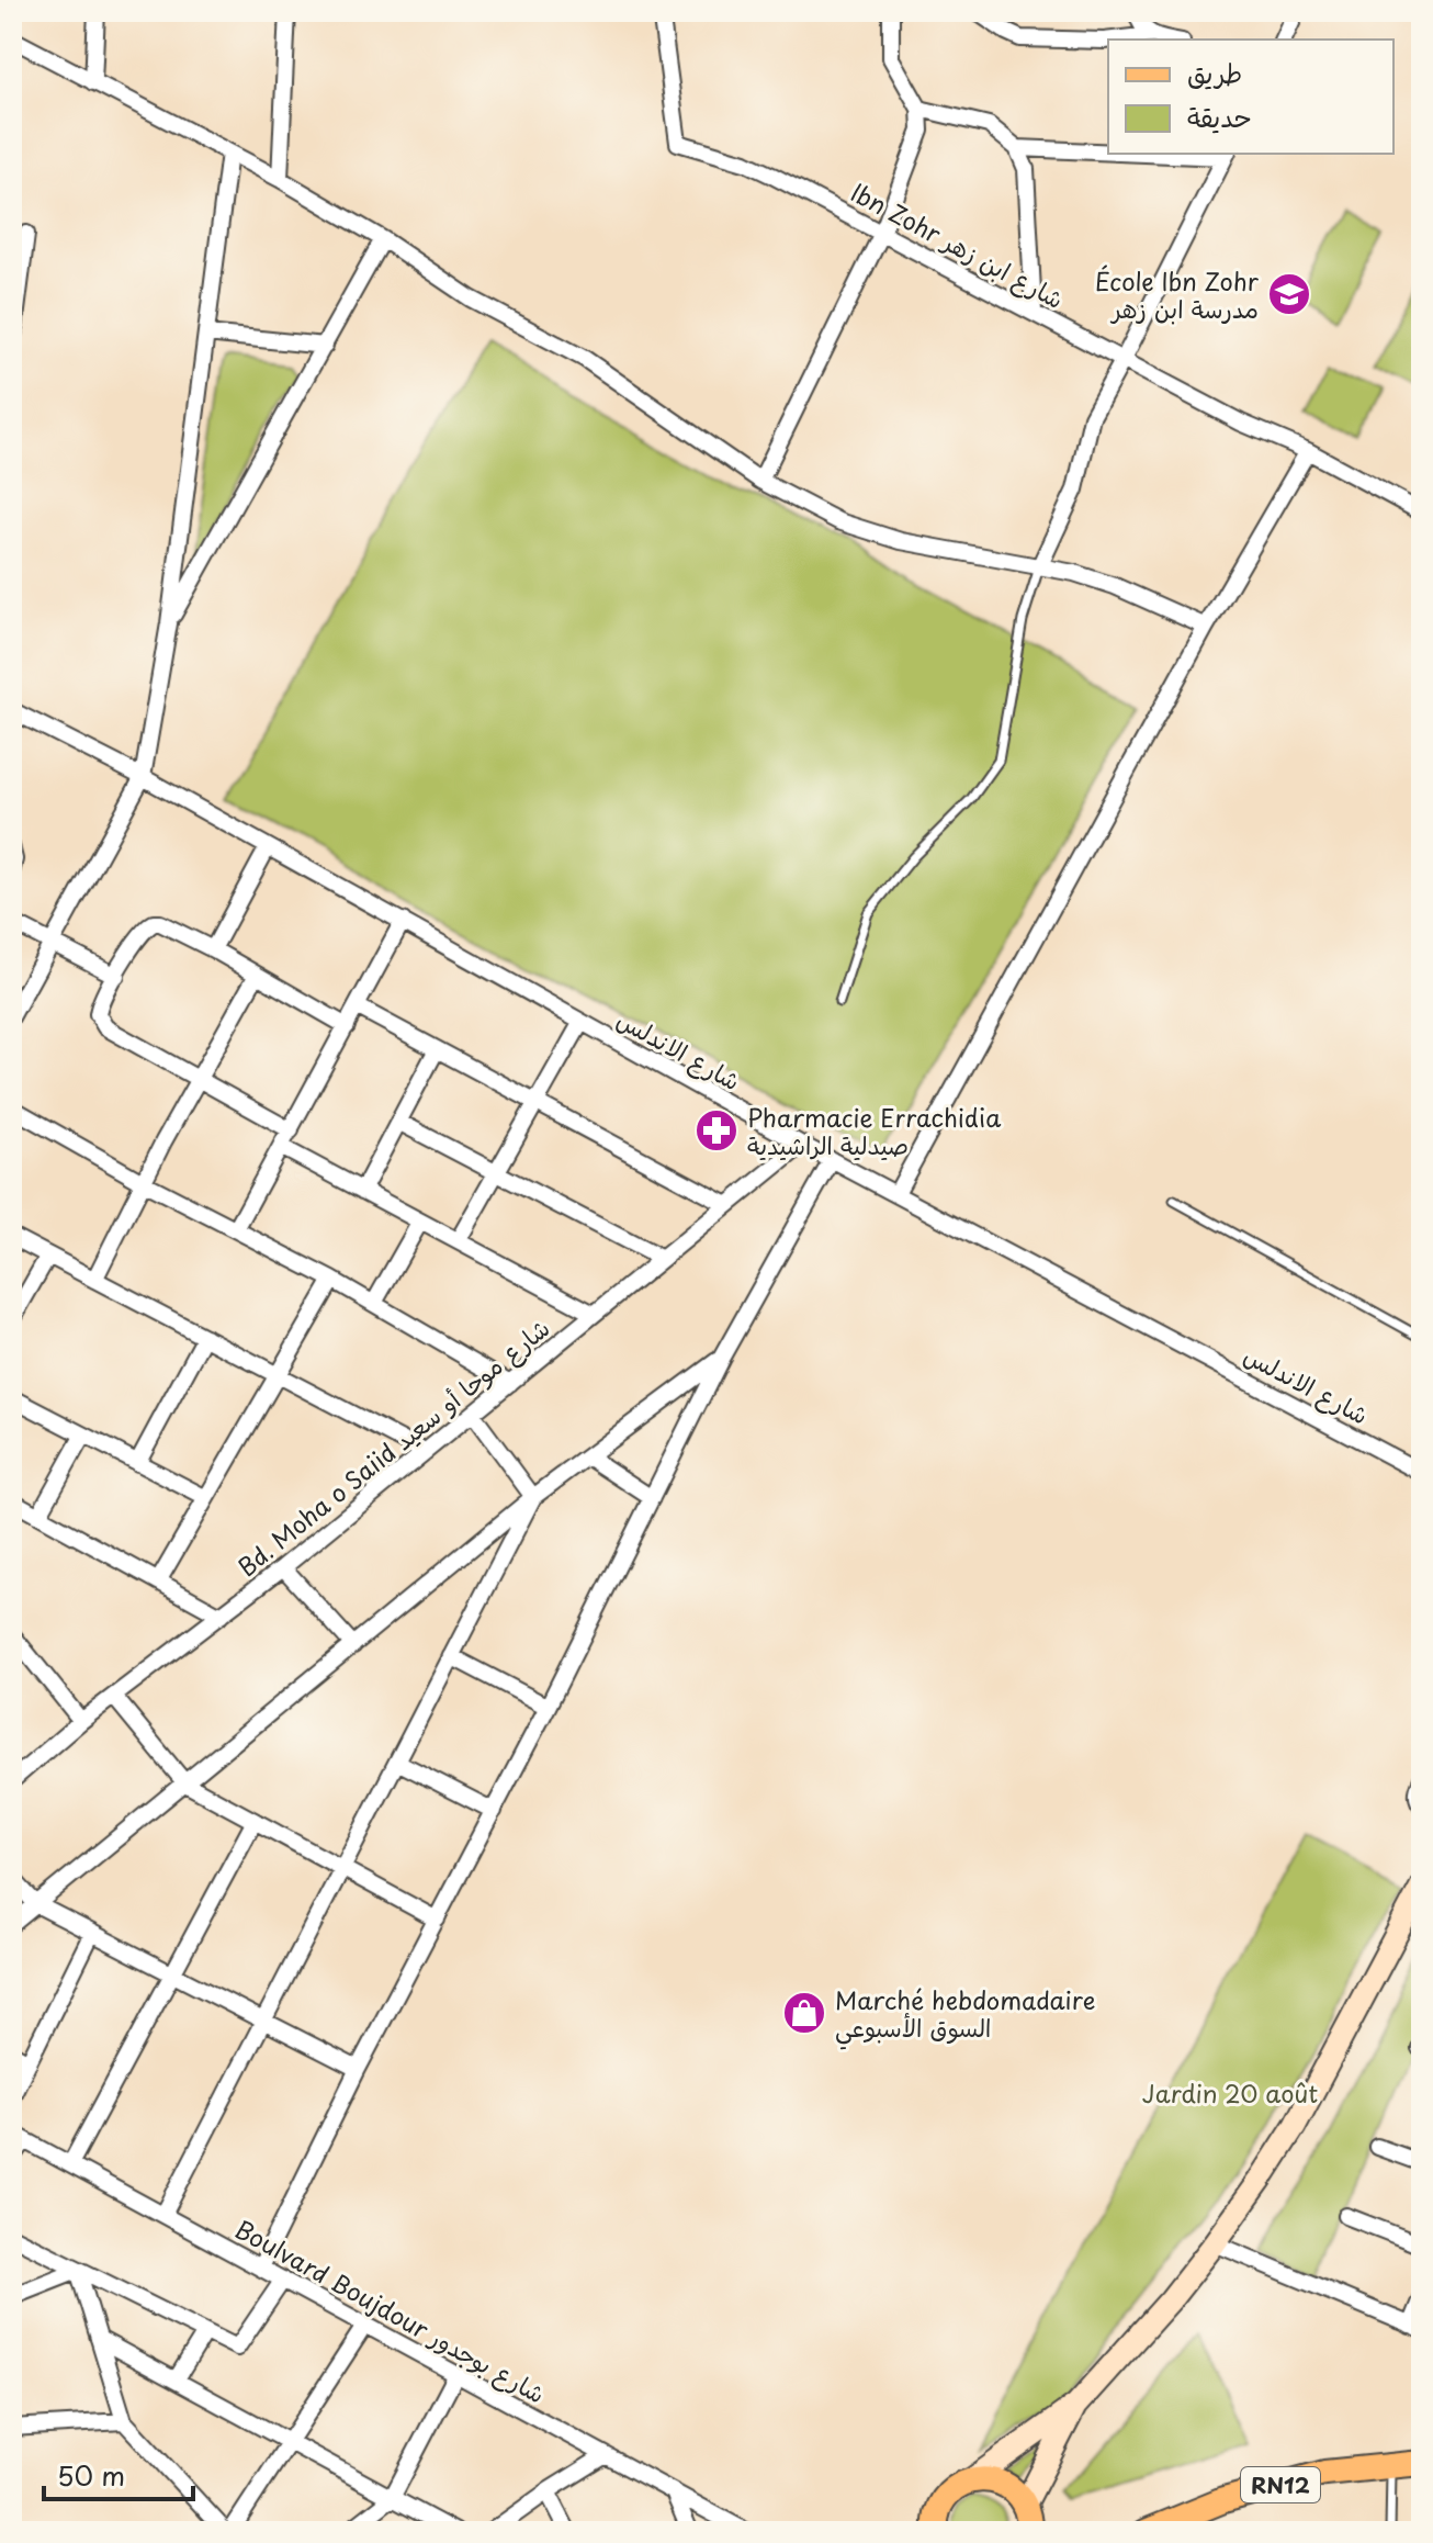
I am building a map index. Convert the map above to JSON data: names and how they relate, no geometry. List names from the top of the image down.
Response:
{
  "streets": {
    "main road": ["RN12"],
    "street": [
      "Ibn Zohr شارع ابن زهر",
      "شارع الاندلس",
      "Bd. Moha o Saiid شارع موحا أو سعيد",
      "Boulvard Boujdour شارع بوجدور"
    ]
  },
  "crossings": [
    ["شارع الاندلس", "Bd. Moha o Saiid شارع موحا أو سعيد"]
  ],
  "parks": ["Jardin 20 août"],
  "places": {
    "school or university": ["École Ibn Zohr مدرسة ابن زهر"],
    "pharmacy": ["Pharmacie Errachidia صيدلية الراشيدية"],
    "shop": ["Marché hebdomadaire السوق الأسبوعي"]
  },
  "legend": ["طريق", "حديقة"],
  "scale_bar": "50 m"
}
